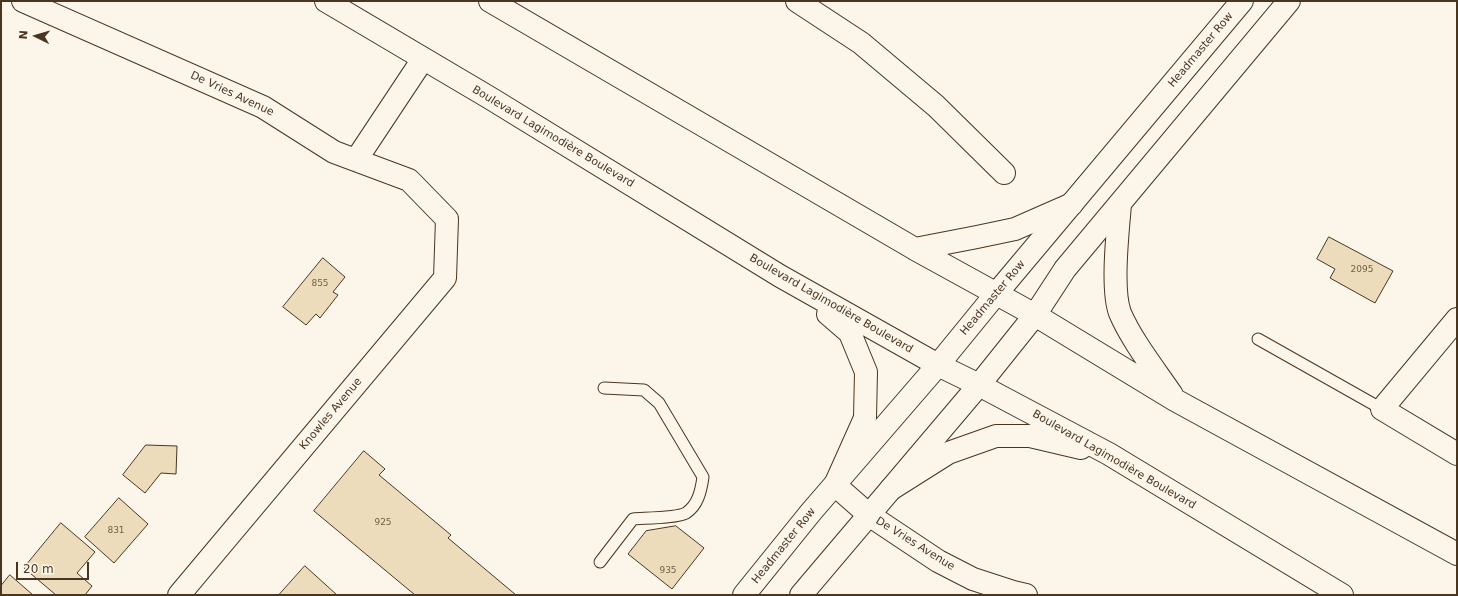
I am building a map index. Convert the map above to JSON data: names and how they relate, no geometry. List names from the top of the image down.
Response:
{
  "streets": {
    "street": [
      "Headmaster Row",
      "De Vries Avenue",
      "Boulevard Lagimodière Boulevard",
      "Knowles Avenue"
    ]
  },
  "crossings": [
    ["Headmaster Row", "De Vries Avenue"],
    ["Headmaster Row", "Boulevard Lagimodière Boulevard"],
    ["De Vries Avenue", "Knowles Avenue"]
  ],
  "house_numbers": [
    "2095",
    "855",
    "925",
    "831",
    "935"
  ],
  "scale_bar": "20 m",
  "north": "left"
}
